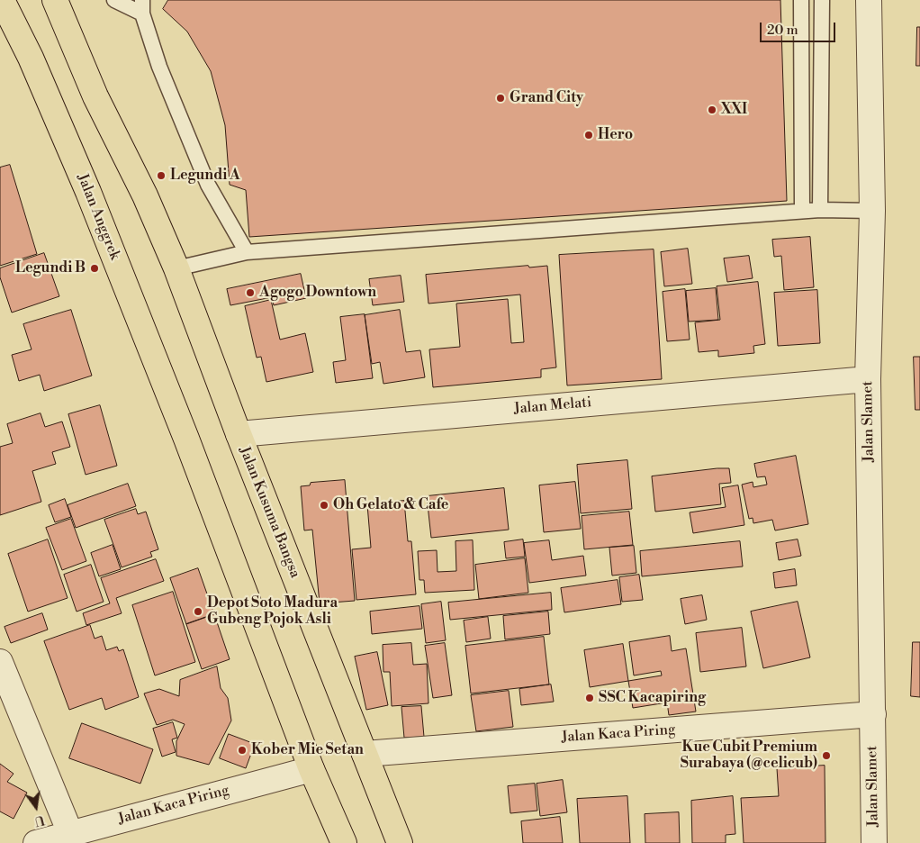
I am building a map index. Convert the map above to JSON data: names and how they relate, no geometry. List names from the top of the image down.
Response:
{
  "streets": {
    "highway": ["Jalan Anggrek", "Jalan Kusuma Bangsa"],
    "street": ["Jalan Melati", "Jalan Slamet", "Jalan Kaca Piring"]
  },
  "crossings": [
    ["Jalan Anggrek", "Jalan Kaca Piring"],
    ["Jalan Melati", "Jalan Slamet"],
    ["Jalan Melati", "Jalan Kusuma Bangsa"],
    ["Jalan Slamet", "Jalan Kaca Piring"],
    ["Jalan Kusuma Bangsa", "Jalan Kaca Piring"]
  ],
  "places": [
    "Grand City",
    "XXI",
    "Hero",
    "Legundi A",
    "Legundi B",
    "Agogo Downtown",
    "Oh Gelato & Cafe",
    "Depot Soto Madura Gubeng Pojok Asli",
    "SSC Kacapiring",
    "Kober Mie Setan",
    "Kue Cubit Premium Surabaya (@celicub)"
  ],
  "scale_bar": "20 m",
  "north": "bottom"
}
